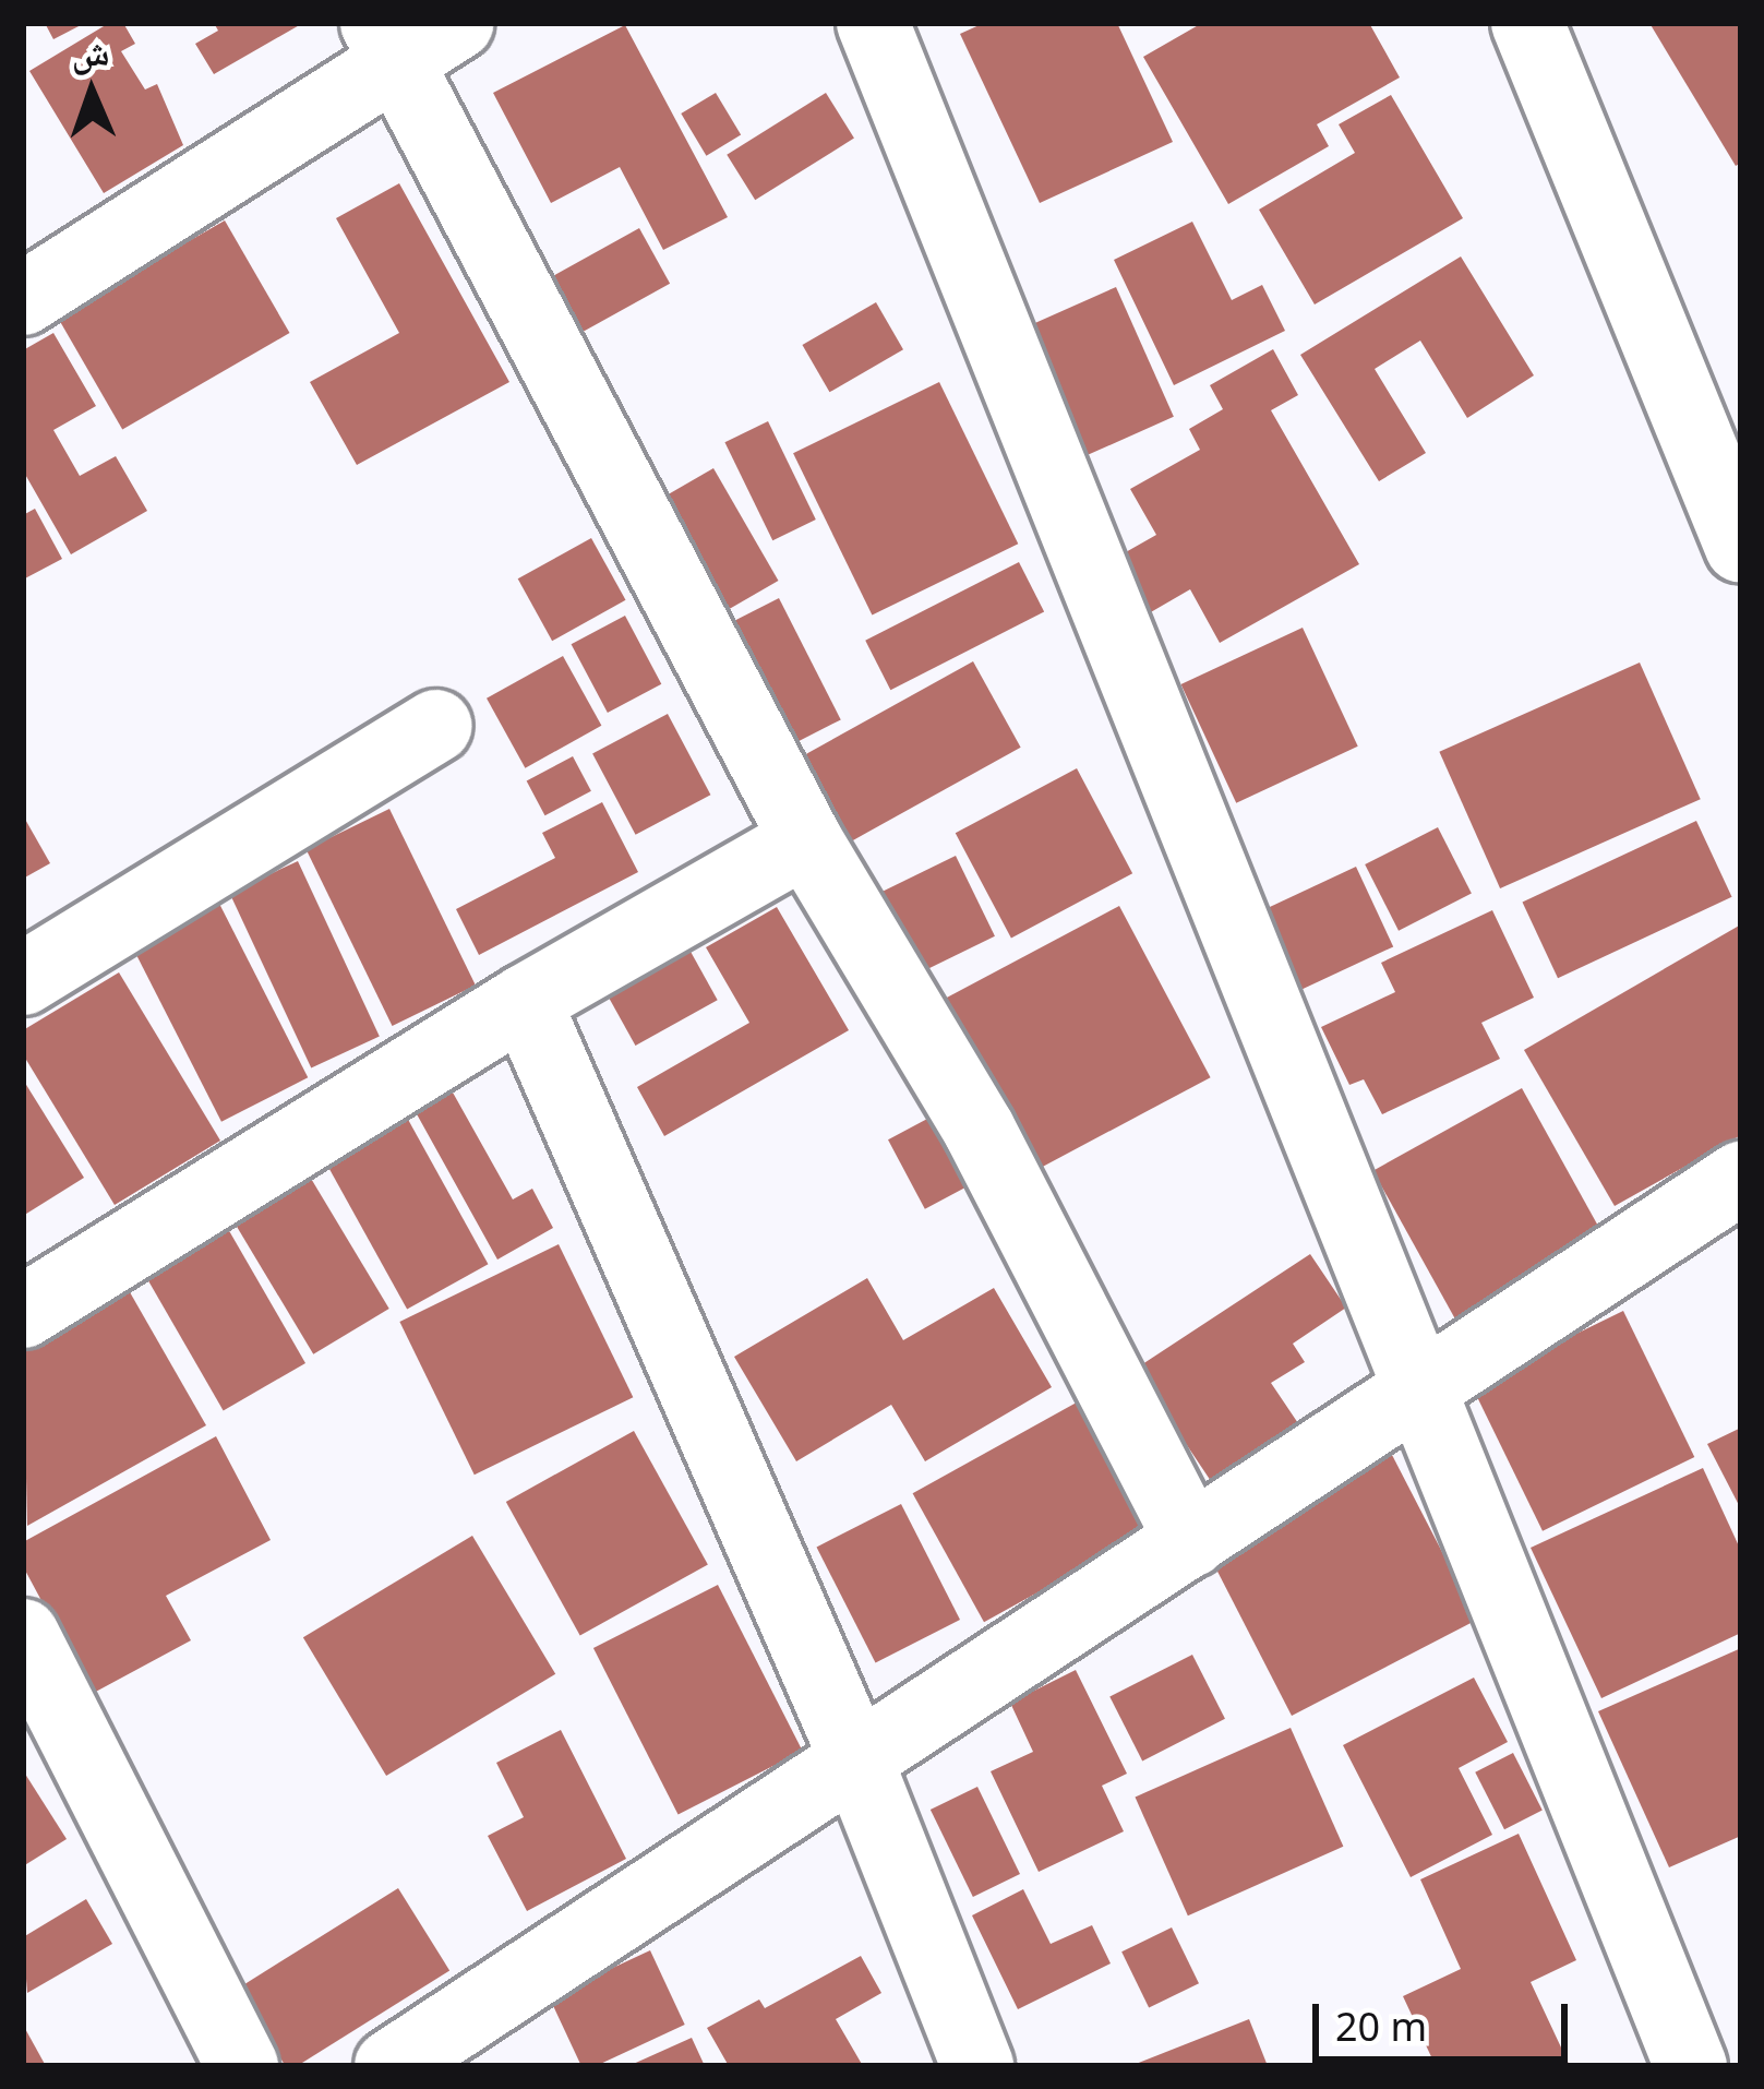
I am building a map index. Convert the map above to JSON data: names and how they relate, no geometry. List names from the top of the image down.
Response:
{
  "scale_bar": "20 m",
  "north": "top"
}
